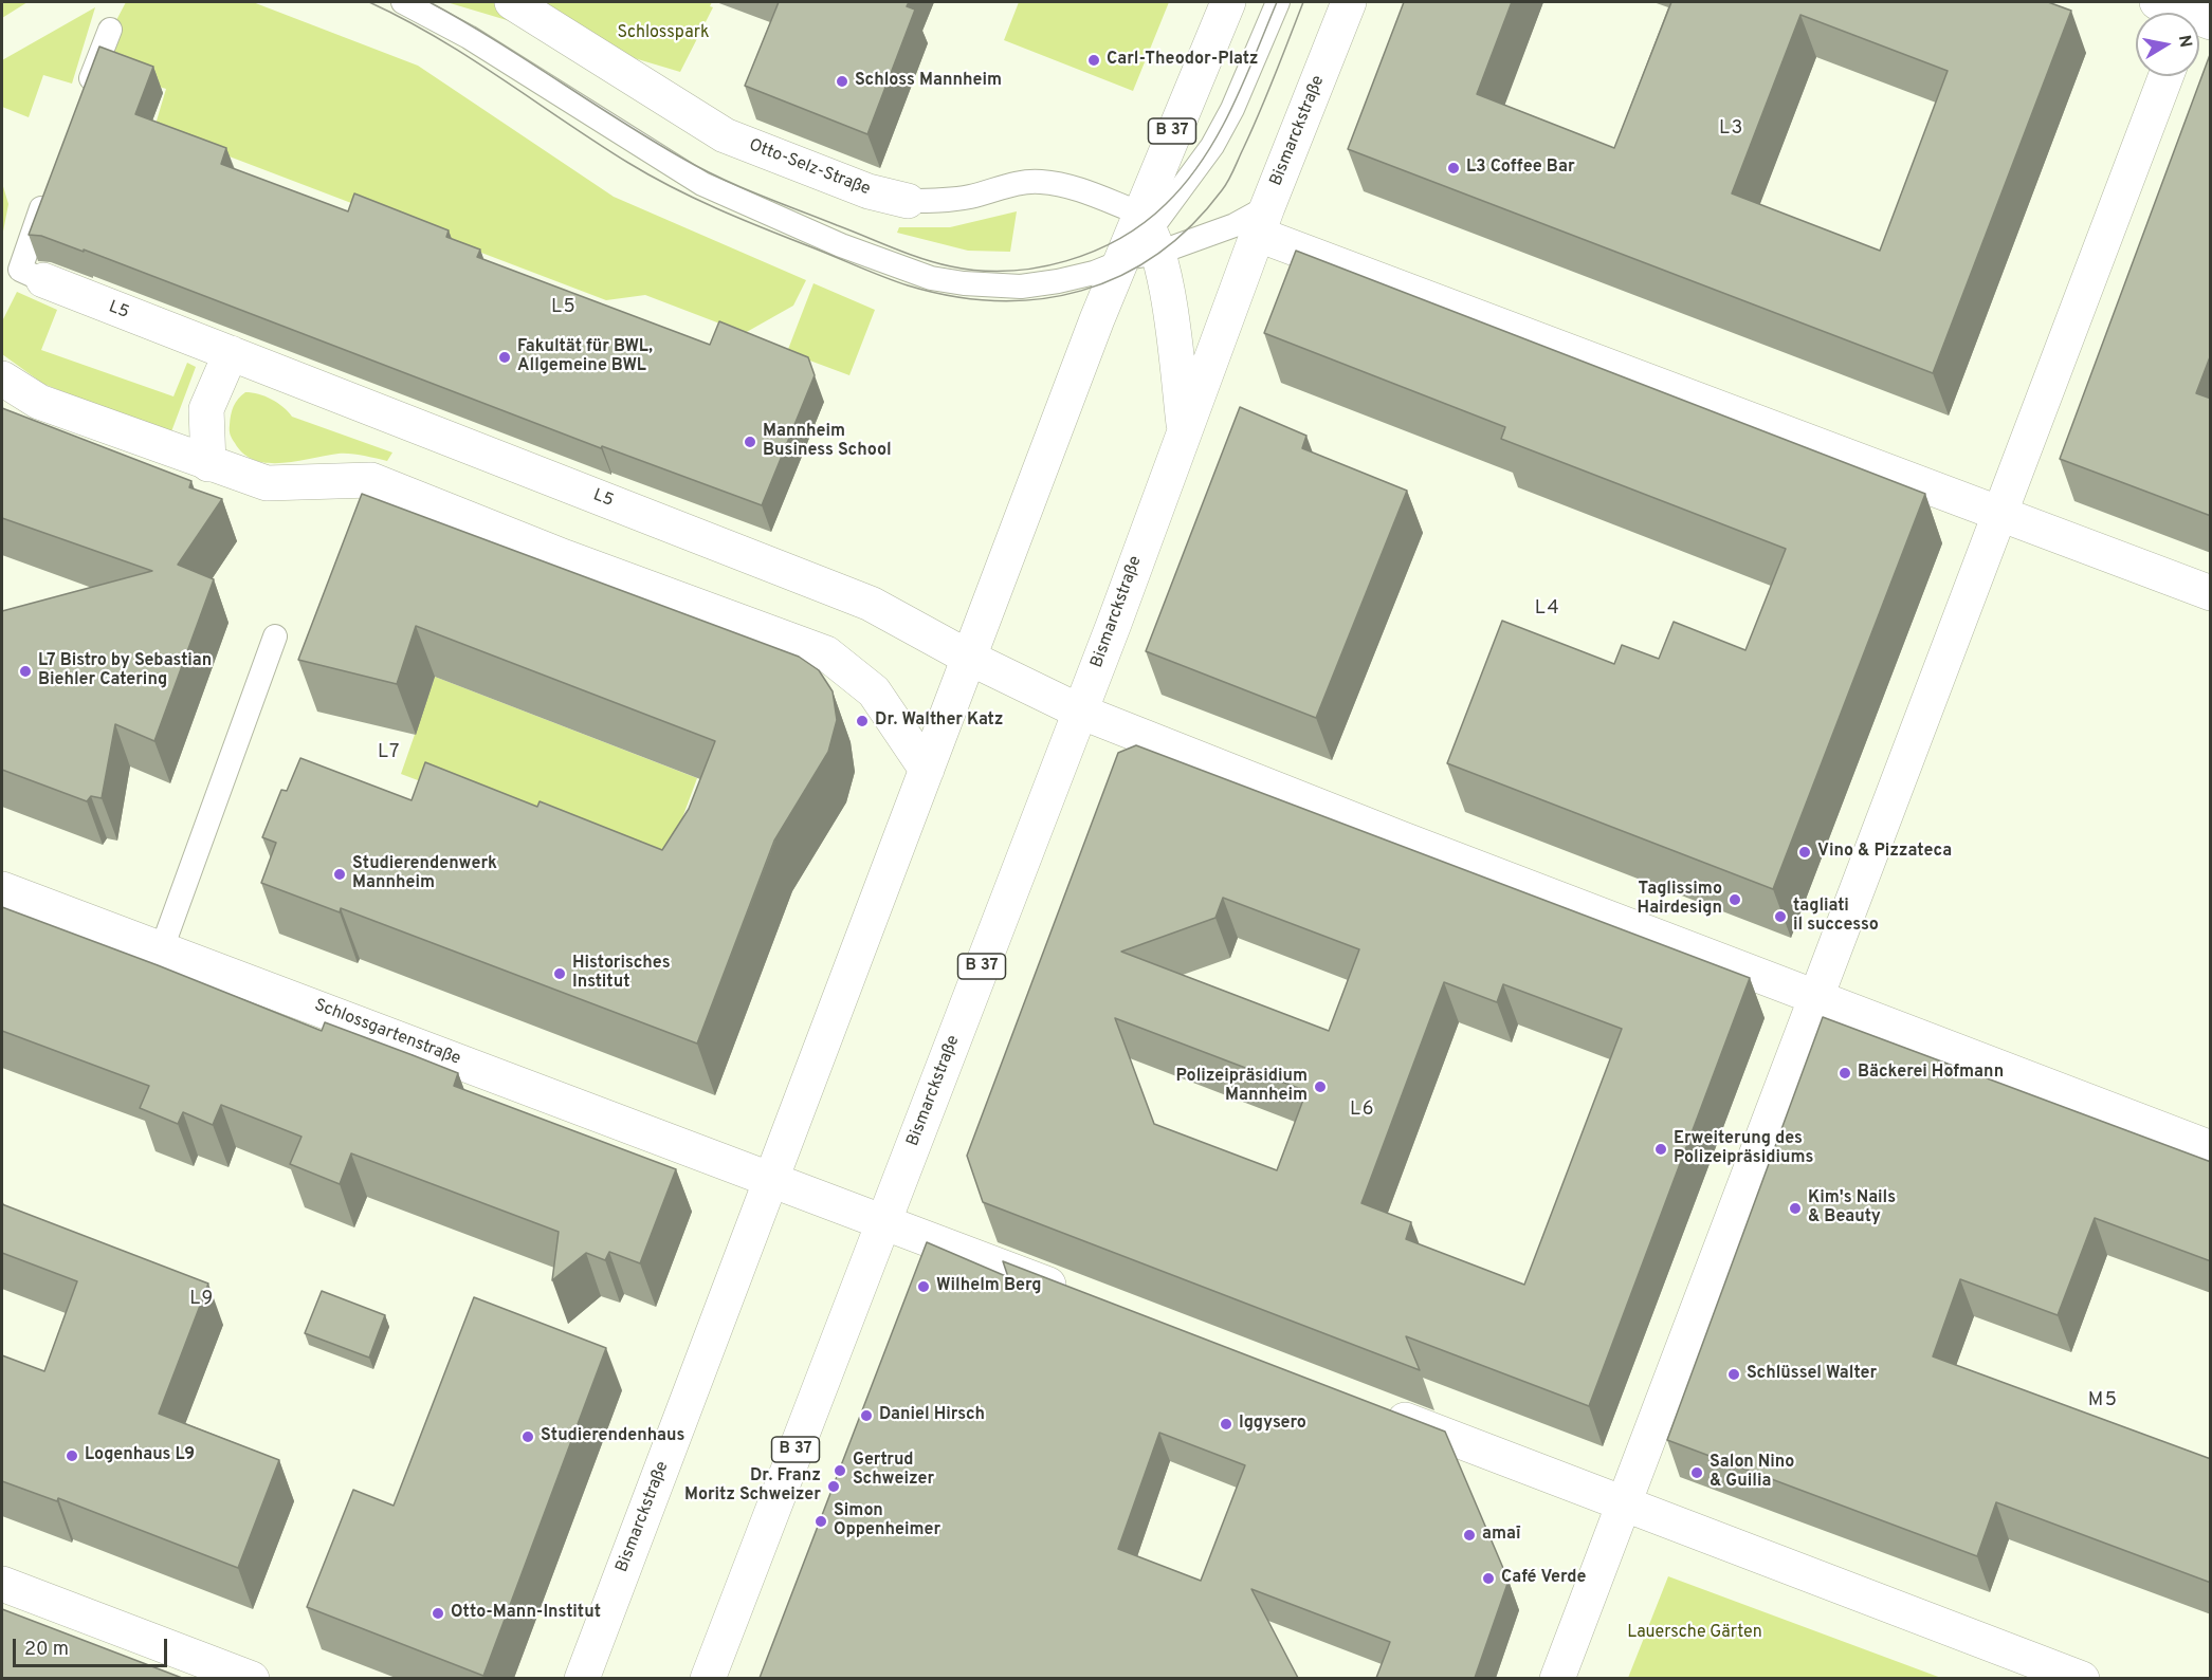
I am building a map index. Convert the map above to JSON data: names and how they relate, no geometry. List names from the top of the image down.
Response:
{
  "streets": {
    "street": [
      "B 37",
      "Bismarckstraße",
      "Otto-Selz-Straße",
      "L5",
      "Schlossgartenstraße"
    ]
  },
  "crossings": [
    ["Bismarckstraße", "Otto-Selz-Straße"],
    ["Bismarckstraße", "L5"],
    ["Bismarckstraße", "Schlossgartenstraße"]
  ],
  "districts": [
    "L3",
    "L5",
    "L4",
    "L7",
    "L6",
    "L9",
    "M5"
  ],
  "parks": ["Schlosspark", "Lauersche Gärten"],
  "places": [
    "Carl-Theodor-Platz",
    "Schloss Mannheim",
    "L3 Coffee Bar",
    "Fakultät für BWL, Allgemeine BWL",
    "Mannheim Business School",
    "L7 Bistro by Sebastian Biehler Catering",
    "Dr. Walther Katz",
    "Vino & Pizzateca",
    "Studierendenwerk Mannheim",
    "Taglissimo Hairdesign",
    "tagliati il successo",
    "Historisches Institut",
    "Bäckerei Hofmann",
    "Polizeipräsidium Mannheim",
    "Erweiterung des Polizeipräsidiums",
    "Kim's Nails & Beauty",
    "Wilhelm Berg",
    "Schlüssel Walter",
    "Daniel Hirsch",
    "Iggysero",
    "Studierendenhaus",
    "Logenhaus L9",
    "Gertrud Schweizer",
    "Salon Nino & Guilia",
    "Dr. Franz Moritz Schweizer",
    "Simon Oppenheimer",
    "amaī",
    "Café Verde",
    "Otto-Mann-Institut"
  ],
  "scale_bar": "20 m",
  "north": "right"
}
